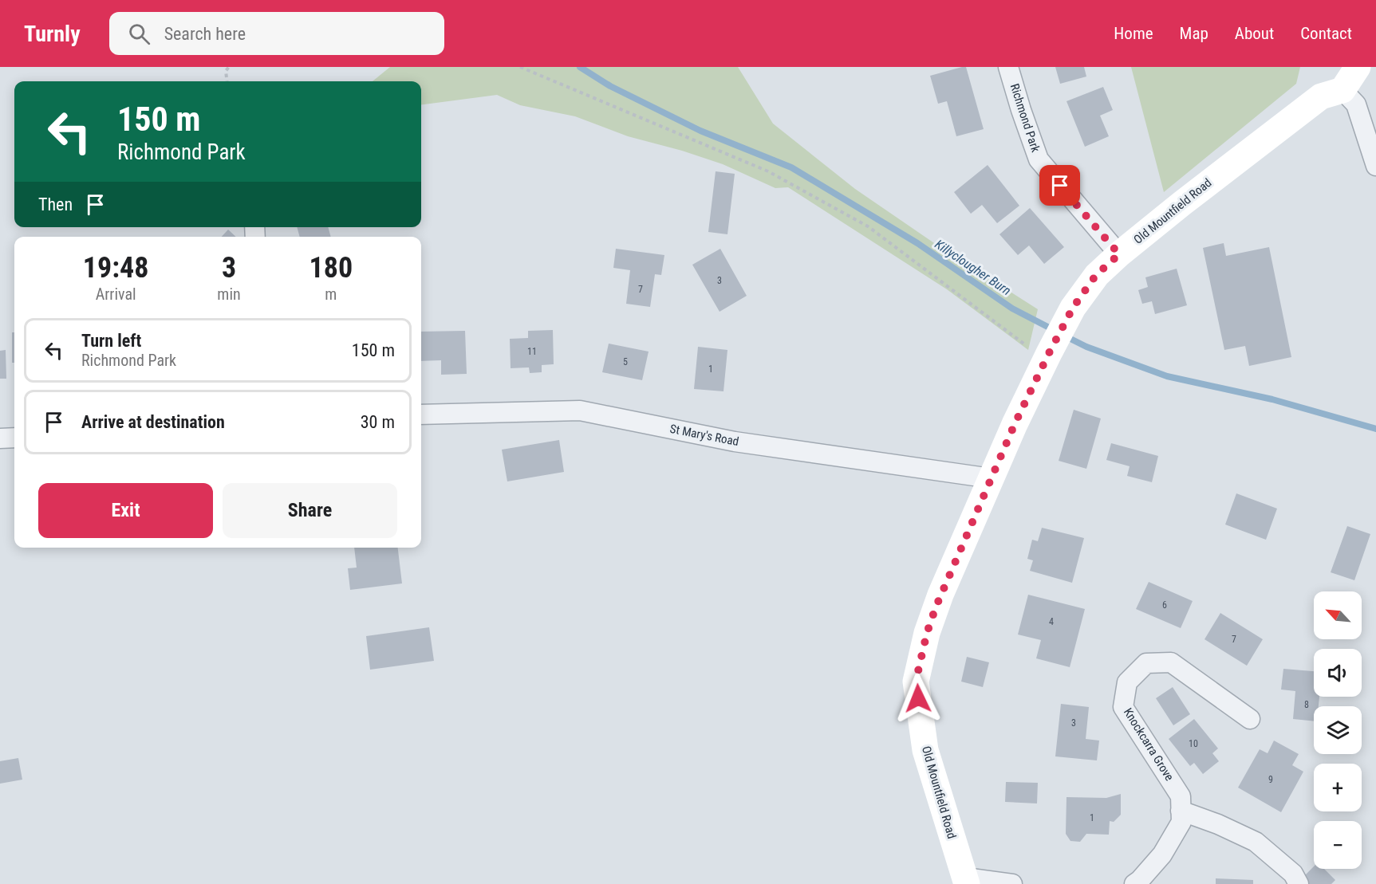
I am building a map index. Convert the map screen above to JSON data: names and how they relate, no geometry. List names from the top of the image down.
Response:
{
  "streets": {
    "street": [
      "Richmond Park",
      "Old Mountfield Road",
      "St Mary's Road",
      "Knockcarra Grove"
    ]
  },
  "crossings": [
    ["Richmond Park", "Old Mountfield Road"],
    ["Old Mountfield Road", "St Mary's Road"]
  ],
  "water": ["Killyclougher Burn"],
  "house_numbers": [
    "3",
    "7",
    "11",
    "5",
    "1",
    "6",
    "4",
    "7",
    "8",
    "3",
    "10",
    "9",
    "1"
  ],
  "north": "top left",
  "page": {
    "header": "Turnly",
    "search": "Search here",
    "nav": [
      "Home",
      "Map",
      "About",
      "Contact"
    ],
    "turn": ["150 m", "Richmond Park"],
    "then": "Then",
    "eta": [
      "19:48",
      "Arrival",
      "3",
      "min",
      "180",
      "m"
    ],
    "list": [
      {
        "name": "Turn left",
        "note": "Richmond Park",
        "value": "150 m"
      },
      {
        "name": "Arrive at destination",
        "value": "30 m"
      }
    ],
    "buttons": ["Exit", "Share"],
    "map_buttons": ["+", "−"]
  }
}
